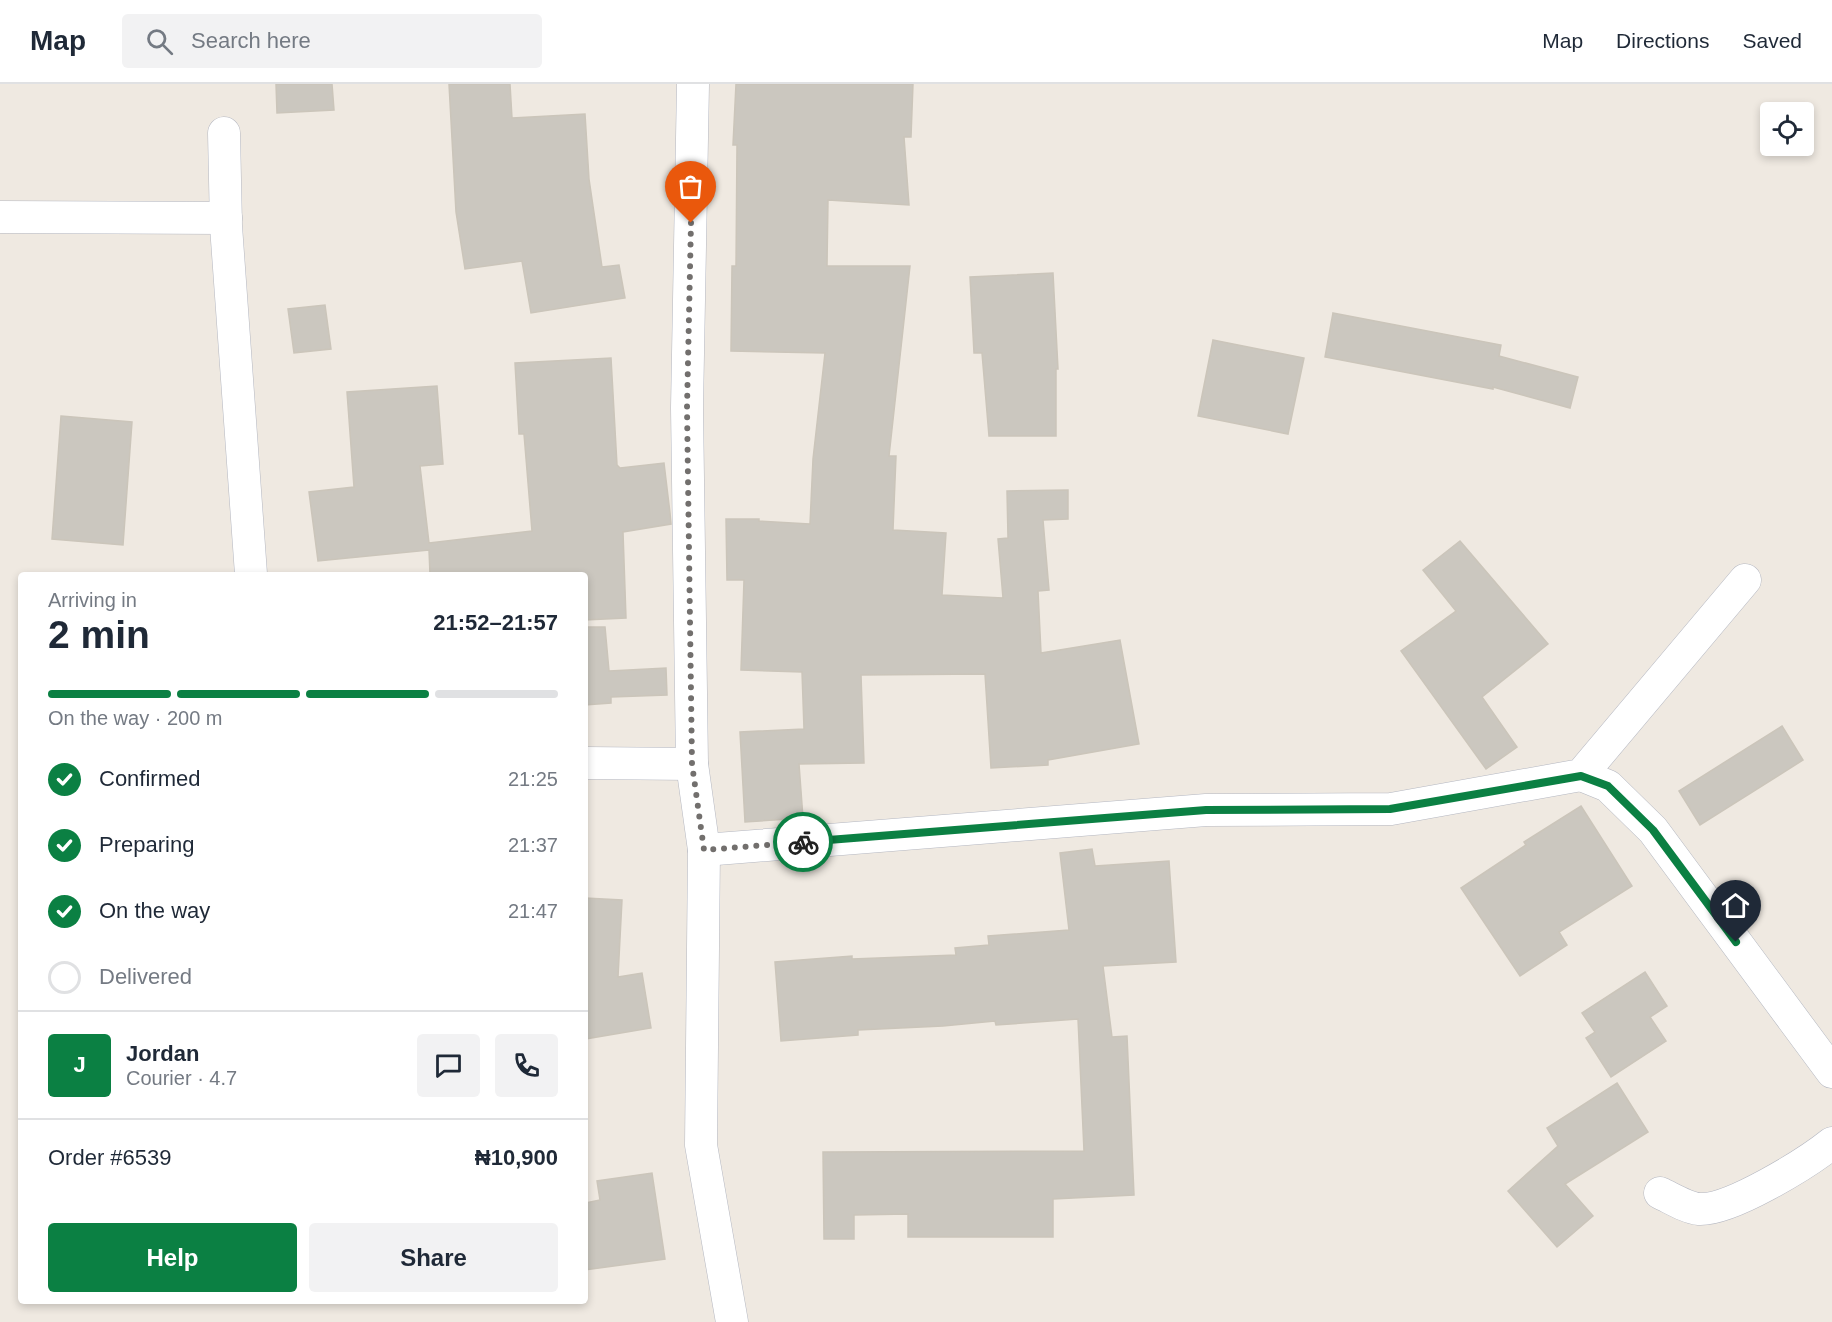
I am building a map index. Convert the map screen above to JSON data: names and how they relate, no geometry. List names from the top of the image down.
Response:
{
  "page": {
    "header": "Map",
    "search": "Search here",
    "nav": ["Map", "Directions", "Saved"],
    "heading": ["2 min", "Arriving in", "21:52–21:57"],
    "panel": [
      "Jordan",
      "Courier · 4.7",
      "Order #6539",
      "₦10,900"
    ],
    "bar": "On the way · 200 m",
    "list": [
      ["Confirmed", "21:25"],
      ["Preparing", "21:37"],
      ["On the way", "21:47"],
      "Delivered"
    ],
    "round": "J",
    "buttons": ["Help", "Share"]
  }
}
